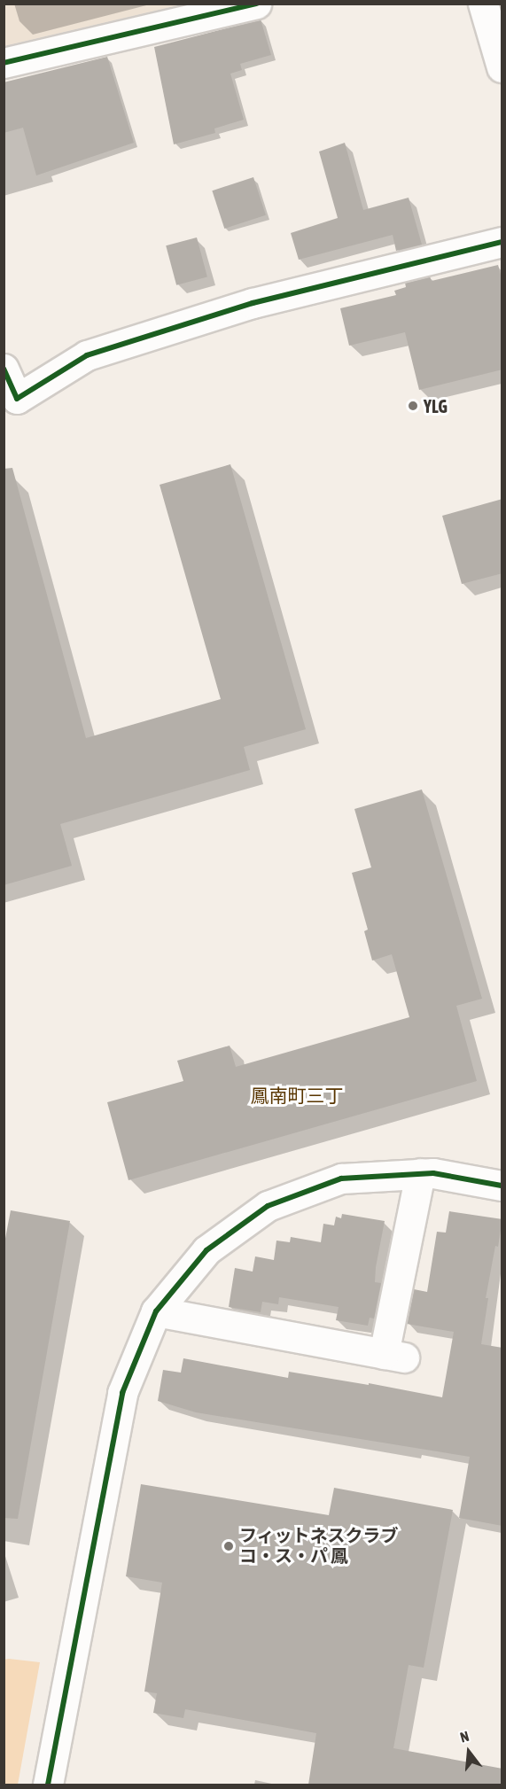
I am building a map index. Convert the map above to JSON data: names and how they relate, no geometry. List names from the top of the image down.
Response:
{
  "districts": ["鳳南町三丁"],
  "places": ["YLG", "フィットネスクラブ コ・ス・パ 鳳"],
  "north": "top"
}
